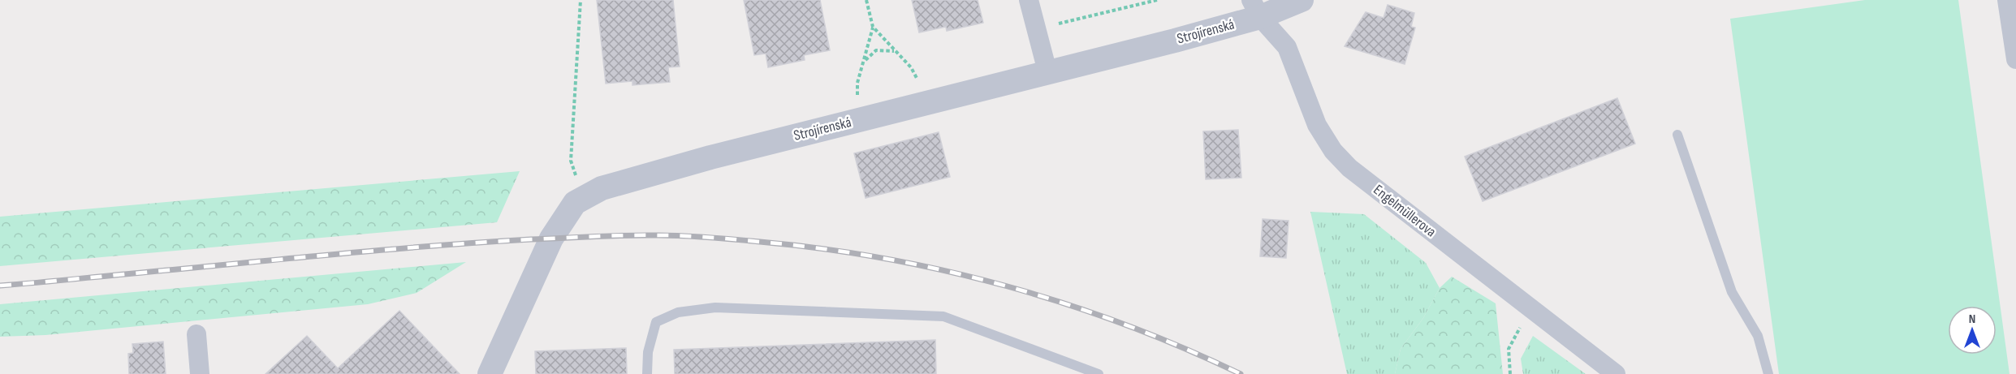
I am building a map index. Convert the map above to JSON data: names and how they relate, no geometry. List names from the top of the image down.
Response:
{
  "streets": {
    "street": ["Strojírenská", "Engelmüllerova"]
  },
  "crossings": [
    ["Strojírenská", "Engelmüllerova"]
  ],
  "north": "top"
}
